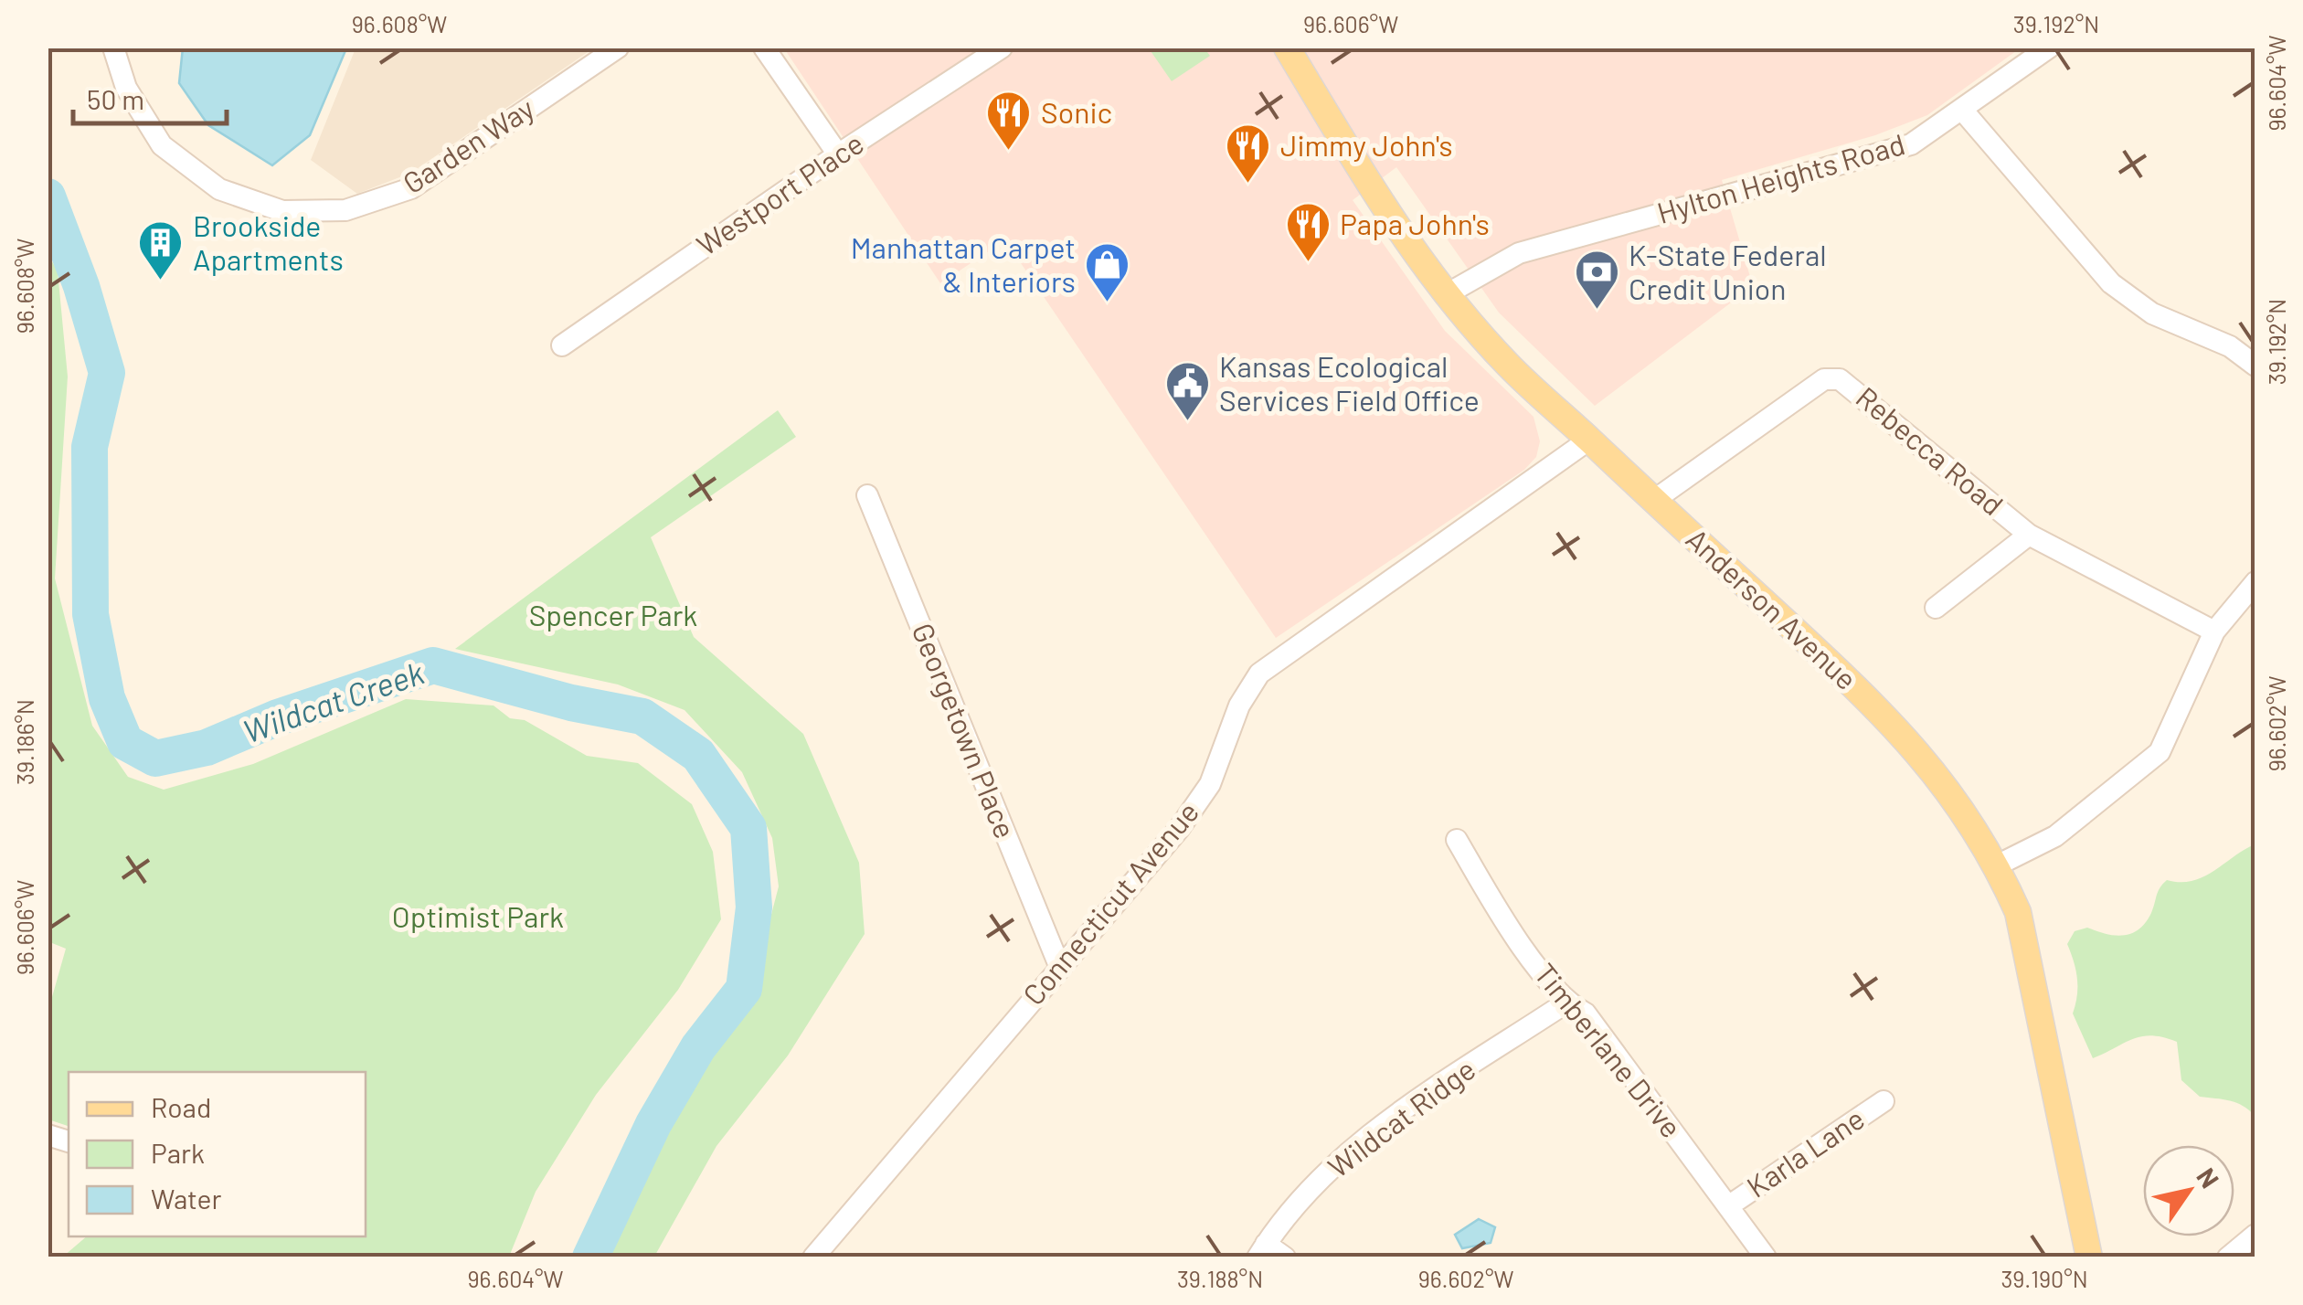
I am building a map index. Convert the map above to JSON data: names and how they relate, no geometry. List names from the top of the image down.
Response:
{
  "streets": {
    "main road": ["Anderson Avenue"],
    "street": [
      "Garden Way",
      "Hylton Heights Road",
      "Westport Place",
      "Rebecca Road",
      "Georgetown Place",
      "Connecticut Avenue",
      "Timberlane Drive",
      "Wildcat Ridge",
      "Karla Lane"
    ]
  },
  "crossings": [
    ["Hylton Heights Road", "Anderson Avenue"],
    ["Rebecca Road", "Anderson Avenue"],
    ["Anderson Avenue", "Connecticut Avenue"],
    ["Georgetown Place", "Connecticut Avenue"],
    ["Timberlane Drive", "Wildcat Ridge"],
    ["Timberlane Drive", "Karla Lane"]
  ],
  "water": ["Wildcat Creek"],
  "parks": ["Spencer Park", "Optimist Park"],
  "places": {
    "restaurant": ["Sonic", "Jimmy John's", "Papa John's"],
    "building": ["Brookside Apartments"],
    "shop": ["Manhattan Carpet & Interiors"],
    "bank": ["K-State Federal Credit Union"],
    "public building": ["Kansas Ecological Services Field Office"]
  },
  "legend": ["Road", "Park", "Water"],
  "scale_bar": "50 m",
  "north": "top right",
  "coordinates": [
    "96.608°W",
    "96.606°W",
    "39.192°N",
    "96.604°W",
    "96.602°W",
    "39.186°N",
    "39.188°N",
    "39.190°N"
  ]
}
